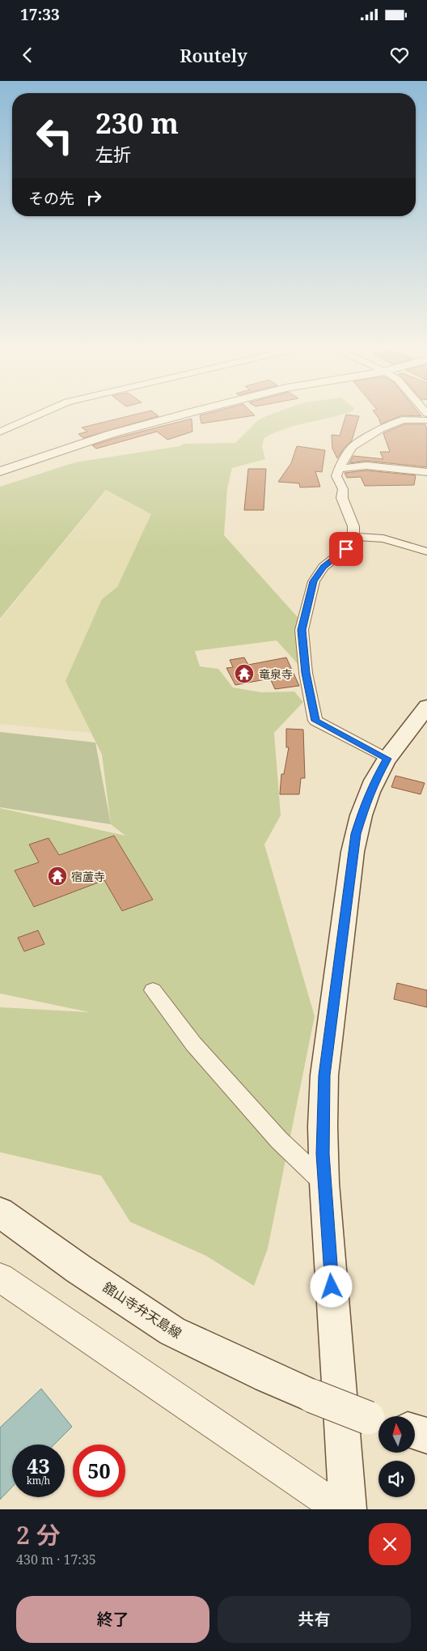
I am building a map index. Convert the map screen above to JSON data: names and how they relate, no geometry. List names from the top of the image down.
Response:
{
  "streets": {
    "main road": ["舘山寺弁天島線"]
  },
  "places": {
    "temple": ["竜泉寺", "宿蘆寺"]
  },
  "north": "top",
  "page": {
    "status": "17:33",
    "header": "Routely",
    "turn": ["230 m", "左折"],
    "then": "その先",
    "speed": "43 km/h",
    "limit": "50",
    "heading": ["2 分", "430 m · 17:35"],
    "buttons": ["終了", "共有"]
  }
}
